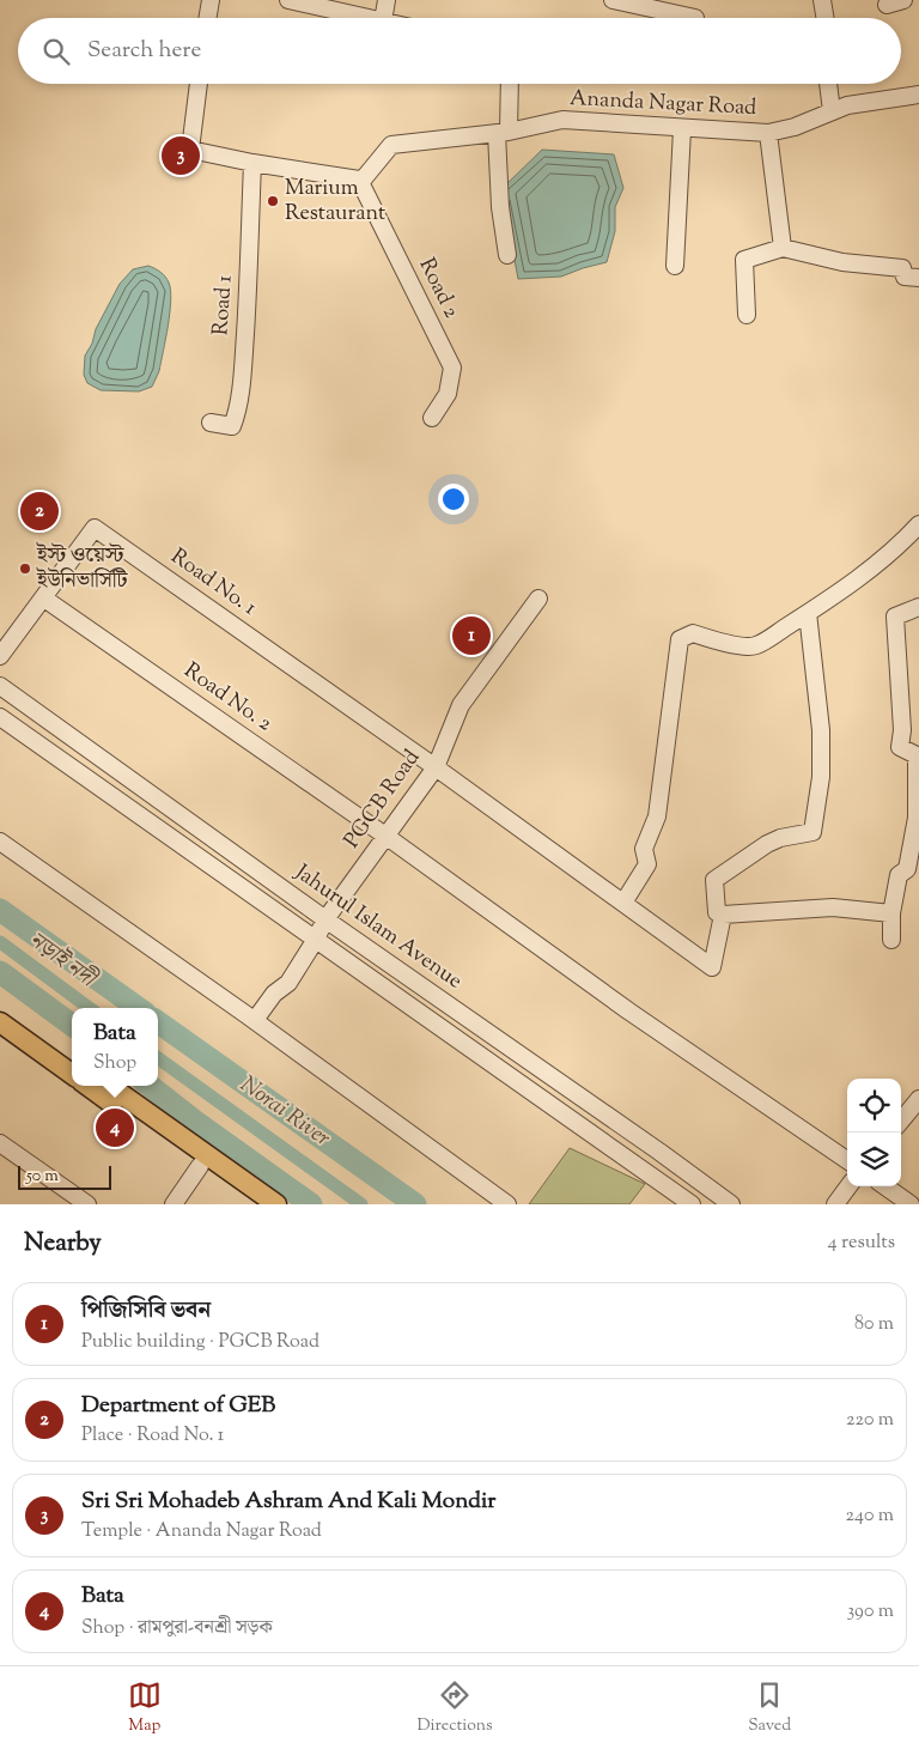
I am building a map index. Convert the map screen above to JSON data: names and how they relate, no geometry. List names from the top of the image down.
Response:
{
  "streets": {
    "street": [
      "Ananda Nagar Road",
      "Road 2",
      "Road 1",
      "Road No. 1",
      "Road No. 2",
      "PGCB Road",
      "Jahurul Islam Avenue"
    ]
  },
  "crossings": [
    ["Ananda Nagar Road", "Road 2"],
    ["Road No. 1", "Road No. 2"],
    ["Road No. 1", "PGCB Road"],
    ["Road No. 2", "PGCB Road"],
    ["PGCB Road", "Jahurul Islam Avenue"]
  ],
  "water": ["নড়াই নদী", "Norai River"],
  "places": ["Marium Restaurant", "ইস্ট ওয়েস্ট ইউনিভার্সিটি"],
  "scale_bar": "50 m",
  "page": {
    "search": "Search here",
    "pins": [
      "3",
      "2",
      "1",
      "4"
    ],
    "popup": ["Bata", "Shop"],
    "scale": "50 m",
    "heading": ["Nearby", "4 results"],
    "list": [
      {
        "mark": "1",
        "name": "পিজিসিবি ভবন",
        "note": "Public building · PGCB Road",
        "value": "80 m"
      },
      {
        "mark": "2",
        "name": "Department of GEB",
        "note": "Place · Road No. 1",
        "value": "220 m"
      },
      {
        "mark": "3",
        "name": "Sri Sri Mohadeb Ashram And Kali Mondir",
        "note": "Temple · Ananda Nagar Road",
        "value": "240 m"
      },
      {
        "mark": "4",
        "name": "Bata",
        "note": "Shop · রামপুরা-বনশ্রী সড়ক",
        "value": "390 m"
      }
    ],
    "nav": ["Map", "Directions", "Saved"]
  }
}
